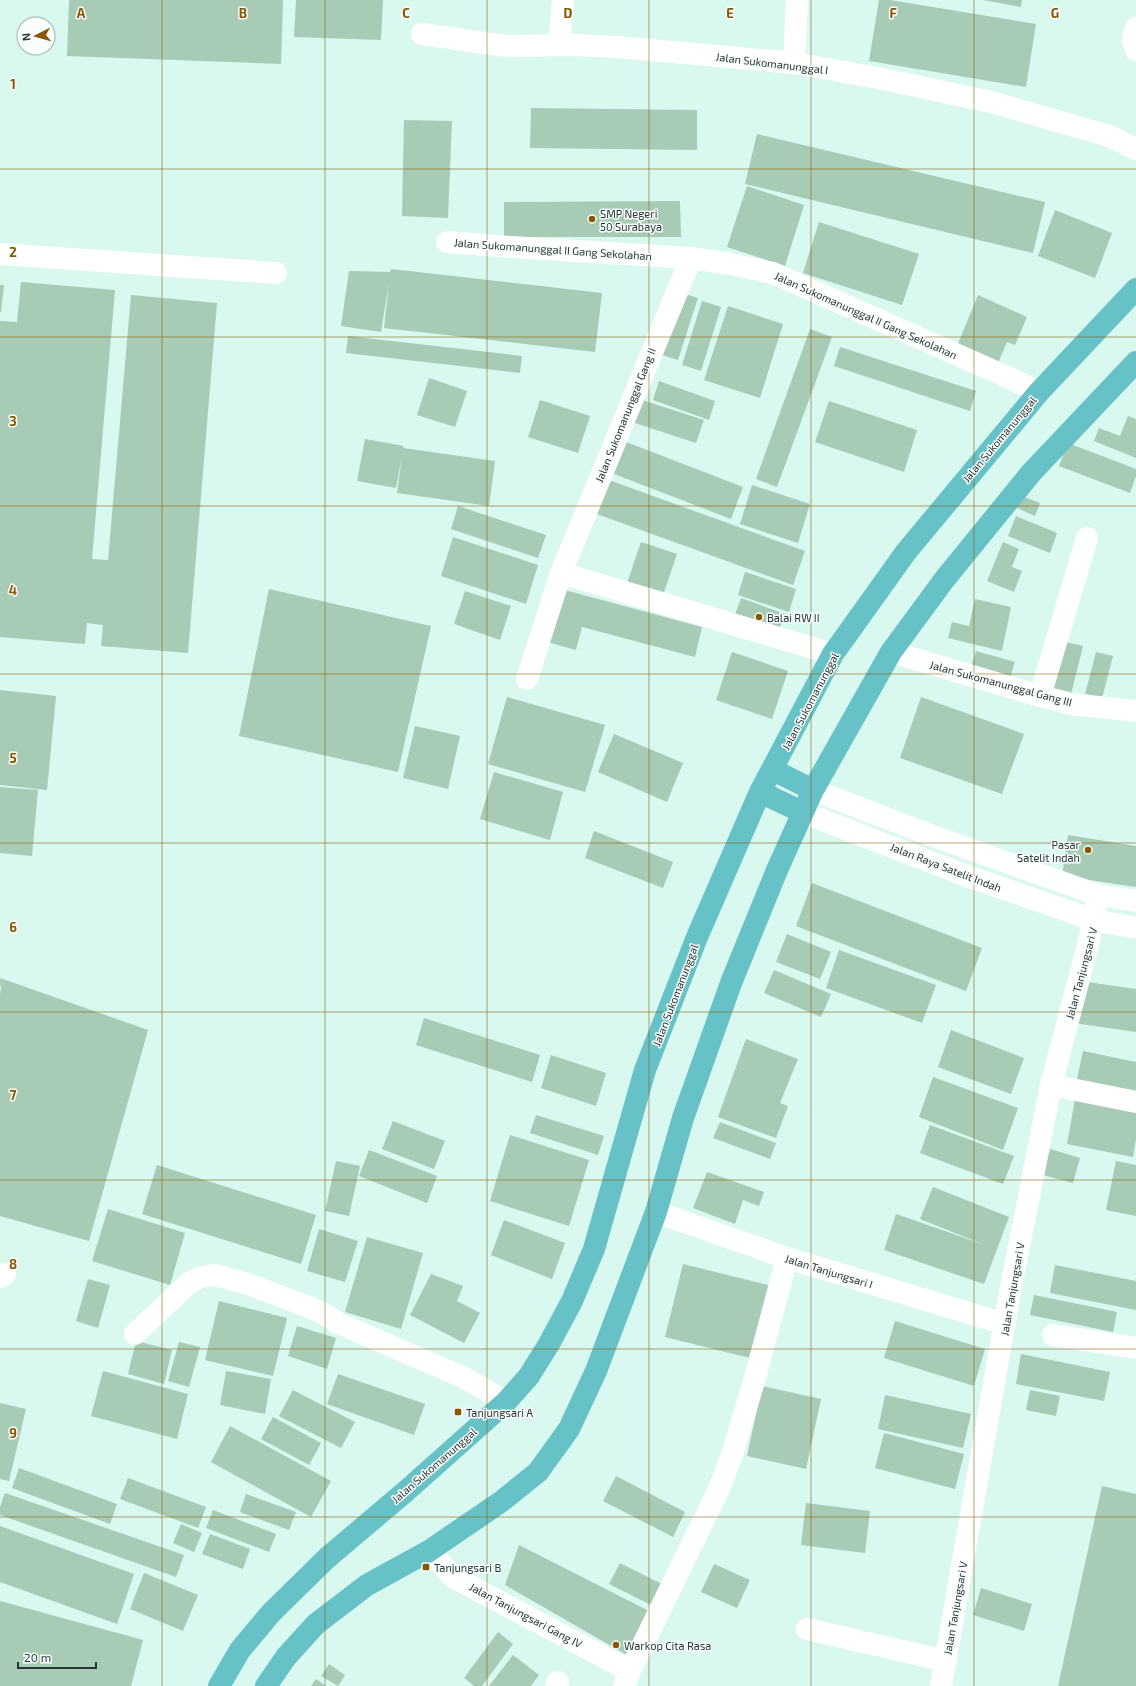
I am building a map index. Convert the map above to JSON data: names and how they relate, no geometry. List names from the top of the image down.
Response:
{
  "streets": {
    "main road": ["Jalan Sukomanunggal", "Jalan Raya Satelit Indah"],
    "street": [
      "Jalan Sukomanunggal I",
      "Jalan Sukomanunggal II Gang Sekolahan",
      "Jalan Sukomanunggal Gang II",
      "Jalan Sukomanunggal Gang III",
      "Jalan Tanjungsari V",
      "Jalan Tanjungsari I",
      "Jalan Tanjungsari Gang IV"
    ]
  },
  "crossings": [
    ["Jalan Sukomanunggal II Gang Sekolahan", "Jalan Sukomanunggal Gang II"],
    ["Jalan Sukomanunggal II Gang Sekolahan", "Jalan Sukomanunggal"],
    ["Jalan Sukomanunggal", "Jalan Raya Satelit Indah"],
    ["Jalan Raya Satelit Indah", "Jalan Tanjungsari V"],
    ["Jalan Tanjungsari V", "Jalan Tanjungsari I"]
  ],
  "places": {
    "other": [
      "SMP Negeri 50 Surabaya",
      "Balai RW II",
      "Pasar Satelit Indah",
      "Warkop Cita Rasa"
    ],
    "transit": ["Tanjungsari A", "Tanjungsari B"]
  },
  "scale_bar": "20 m",
  "north": "left",
  "grid": {
    "columns": [
      "A",
      "B",
      "C",
      "D",
      "E",
      "F",
      "G"
    ],
    "rows": [
      "1",
      "2",
      "3",
      "4",
      "5",
      "6",
      "7",
      "8",
      "9"
    ]
  }
}
